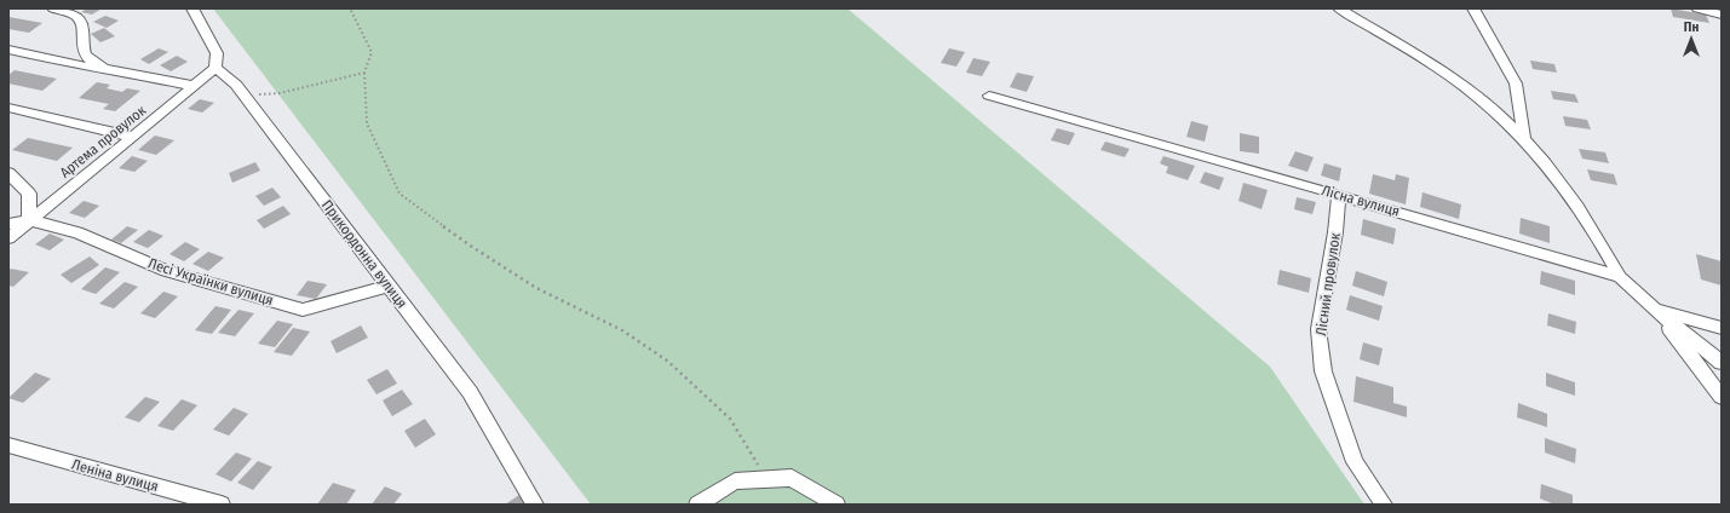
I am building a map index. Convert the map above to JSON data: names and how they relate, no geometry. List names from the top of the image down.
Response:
{
  "streets": {
    "street": [
      "Артема провулок",
      "Лісна вулиця",
      "Прикордонна вулиця",
      "Лесі Українки вулиця",
      "Лісний провулок",
      "Леніна вулиця"
    ]
  },
  "crossings": [
    ["Артема провулок", "Прикордонна вулиця"],
    ["Артема провулок", "Лесі Українки вулиця"],
    ["Лісна вулиця", "Лісний провулок"],
    ["Прикордонна вулиця", "Лесі Українки вулиця"]
  ],
  "north": "top"
}
